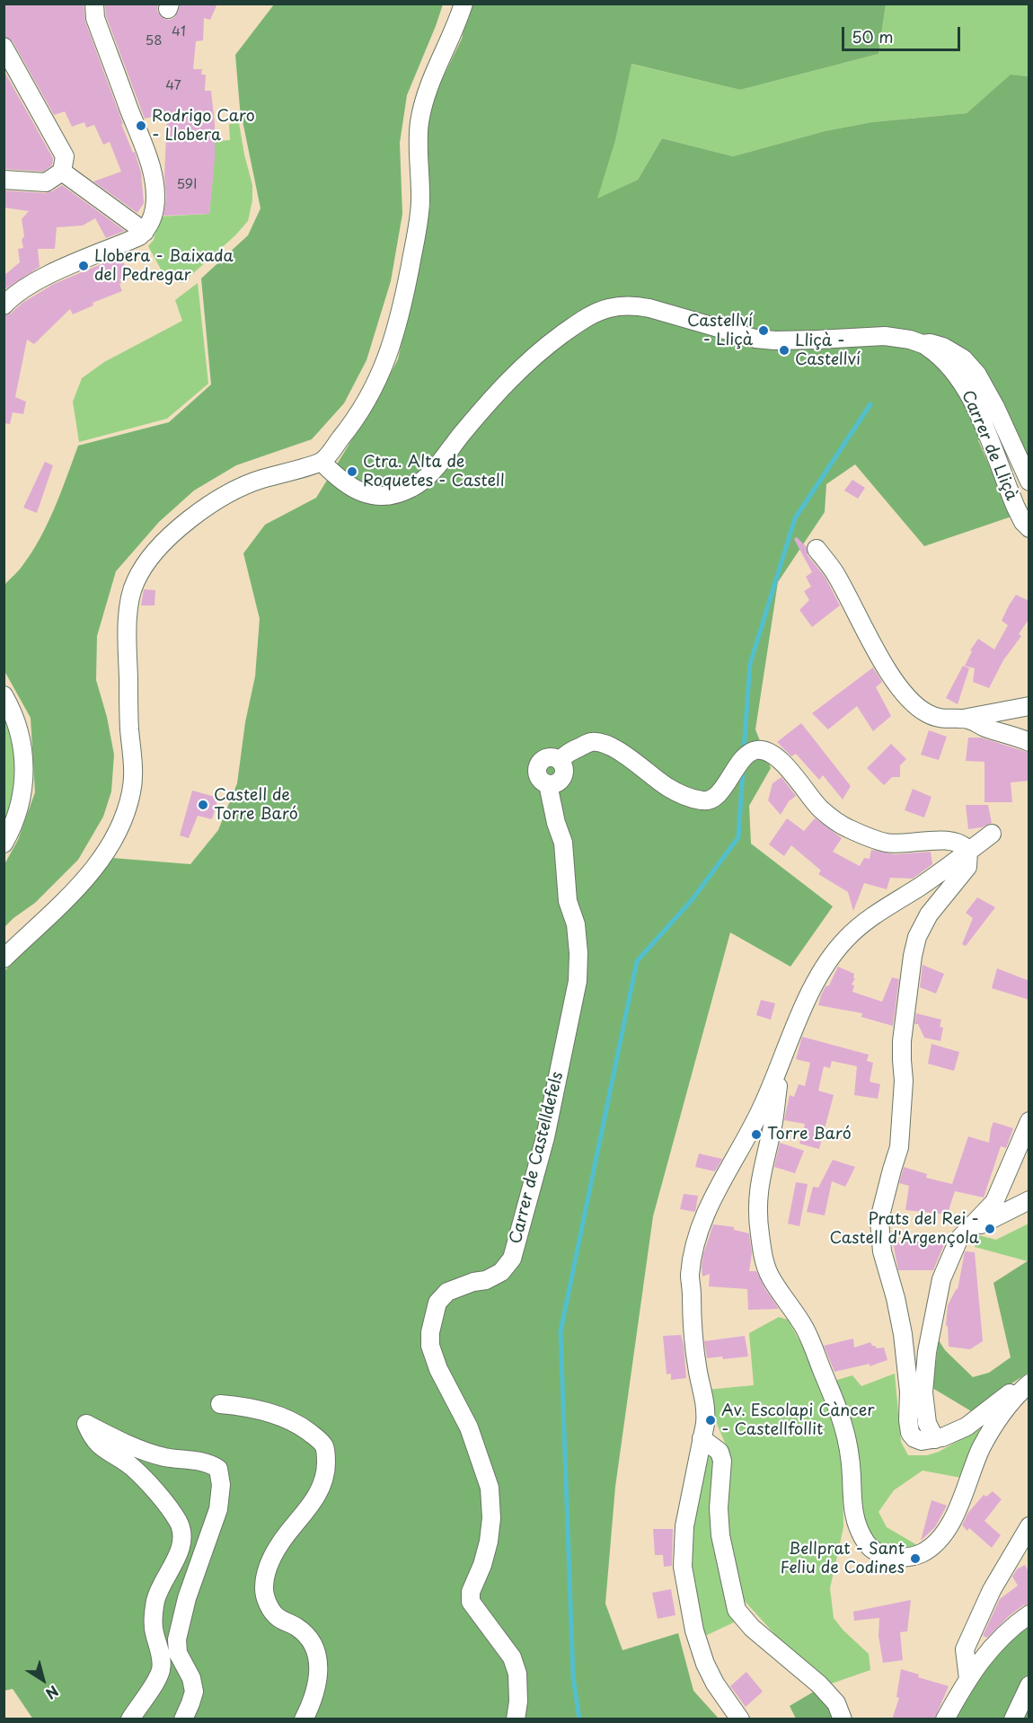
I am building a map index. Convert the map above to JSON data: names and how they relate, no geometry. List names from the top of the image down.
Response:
{
  "streets": {
    "street": ["Carrer de Lliçà", "Carrer de Castelldefels"]
  },
  "places": [
    "Rodrigo Caro - Llobera",
    "Llobera - Baixada del Pedregar",
    "Castellví - Lliçà",
    "Lliçà - Castellví",
    "Ctra. Alta de Roquetes - Castell",
    "Castell de Torre Baró",
    "Torre Baró",
    "Prats del Rei - Castell d'Argençola",
    "Av. Escolapi Càncer - Castellfollit",
    "Bellprat - Sant Feliu de Codines"
  ],
  "house_numbers": [
    "41",
    "58",
    "47",
    "59I"
  ],
  "scale_bar": "50 m",
  "north": "bottom right"
}
